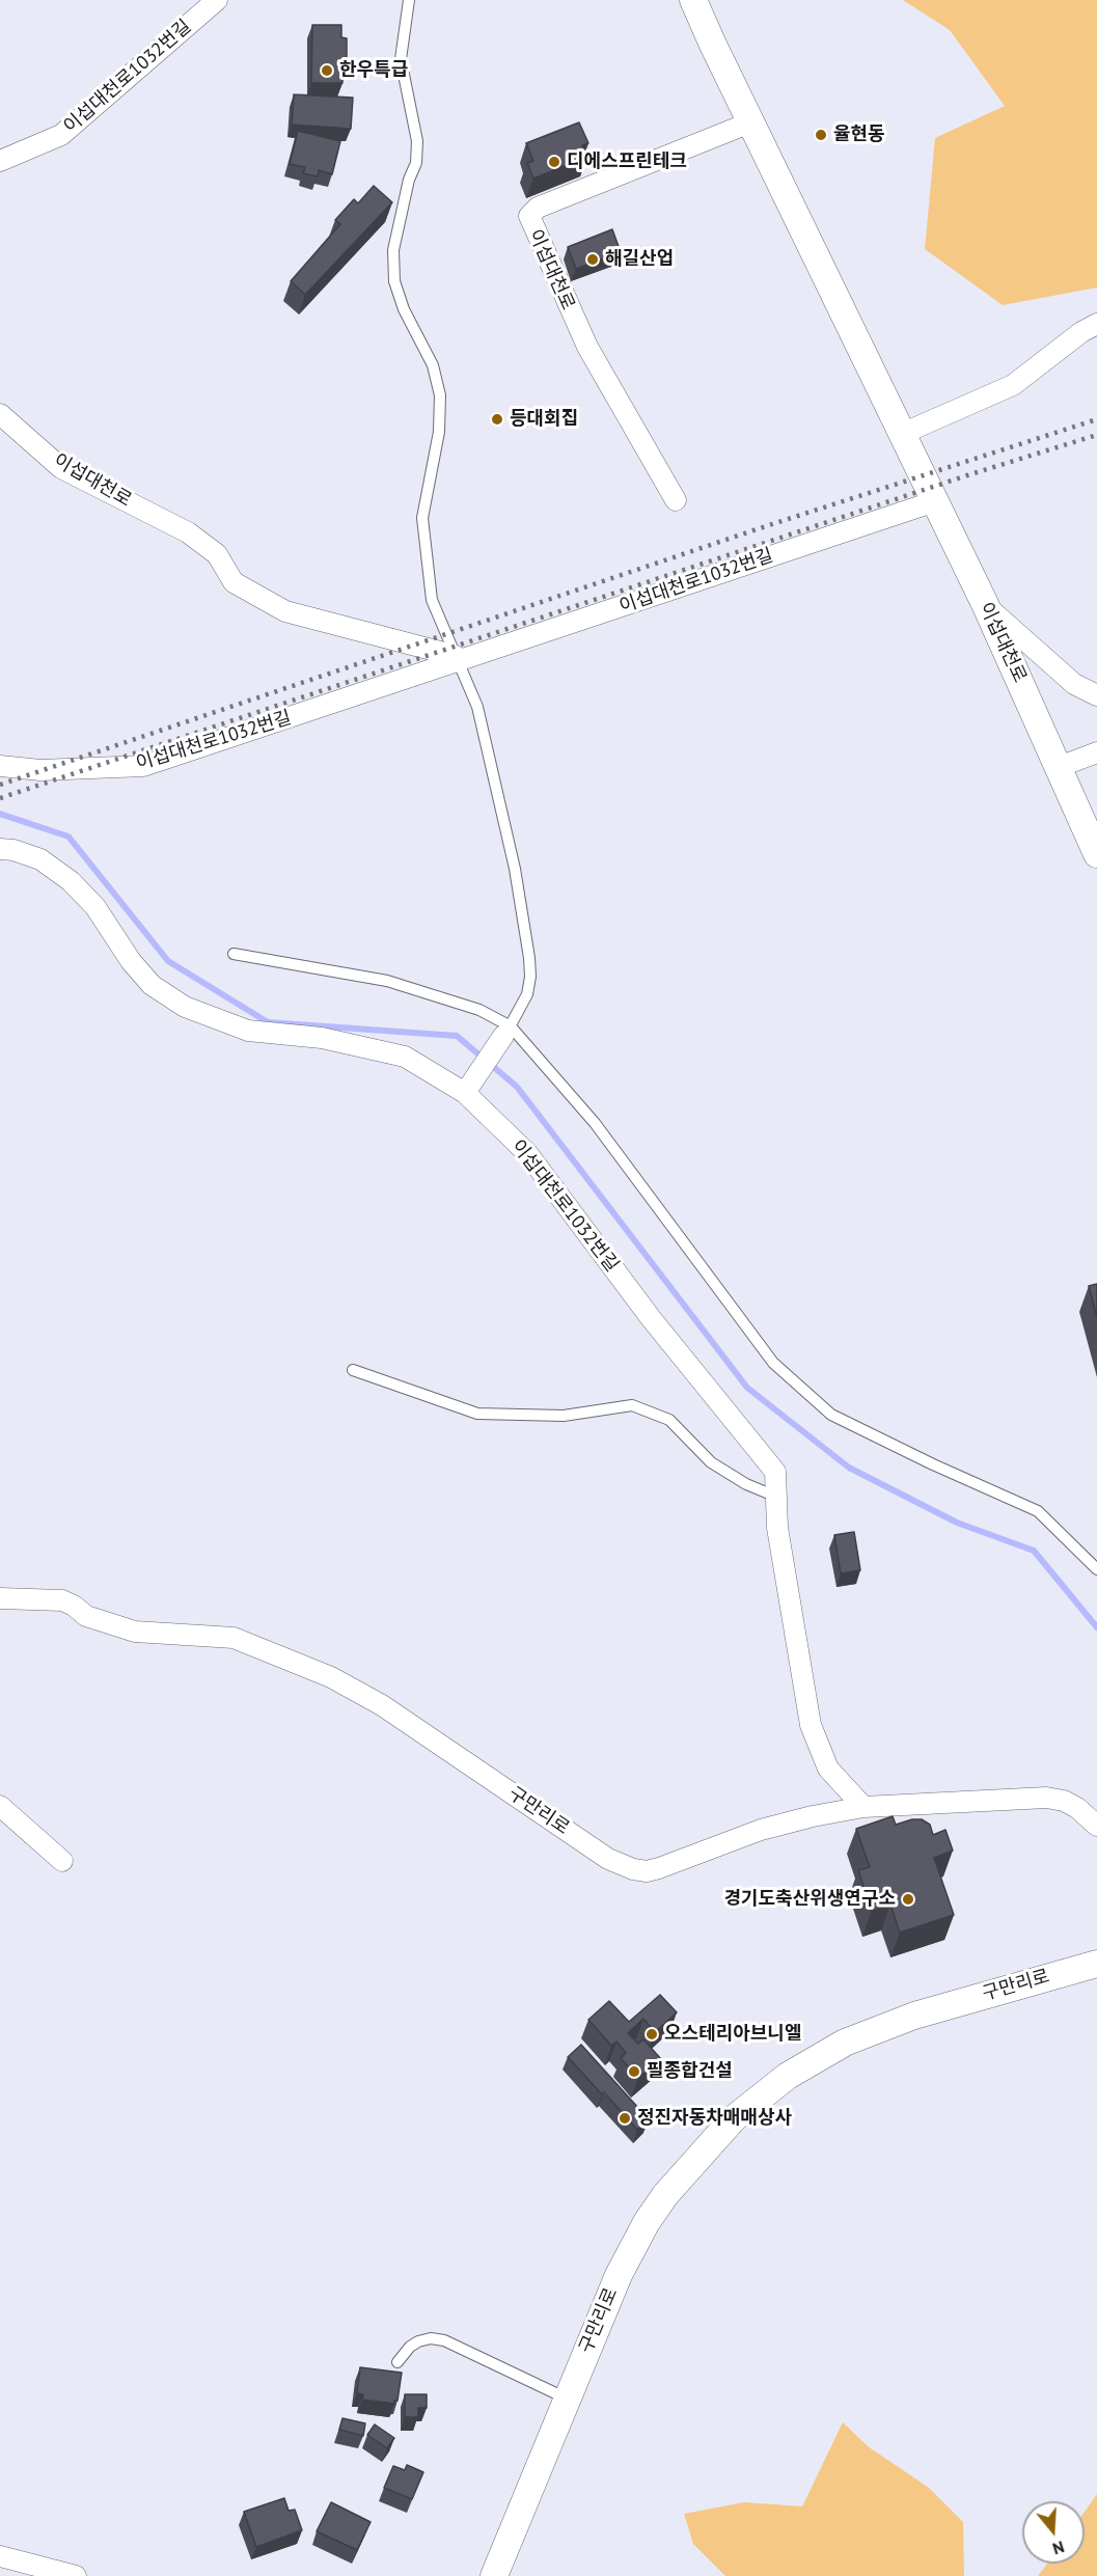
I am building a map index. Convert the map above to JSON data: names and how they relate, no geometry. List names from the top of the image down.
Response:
{
  "streets": {
    "street": ["이섭대천로1032번길", "이섭대천로", "구만리로"]
  },
  "crossings": [
    ["이섭대천로1032번길", "이섭대천로"],
    ["이섭대천로1032번길", "구만리로"]
  ],
  "places": [
    "한우특급",
    "율현동",
    "디에스프린테크",
    "해길산업",
    "등대회집",
    "경기도축산위생연구소",
    "오스테리아브니엘",
    "필종합건설",
    "정진자동차매매상사"
  ],
  "north": "bottom"
}
